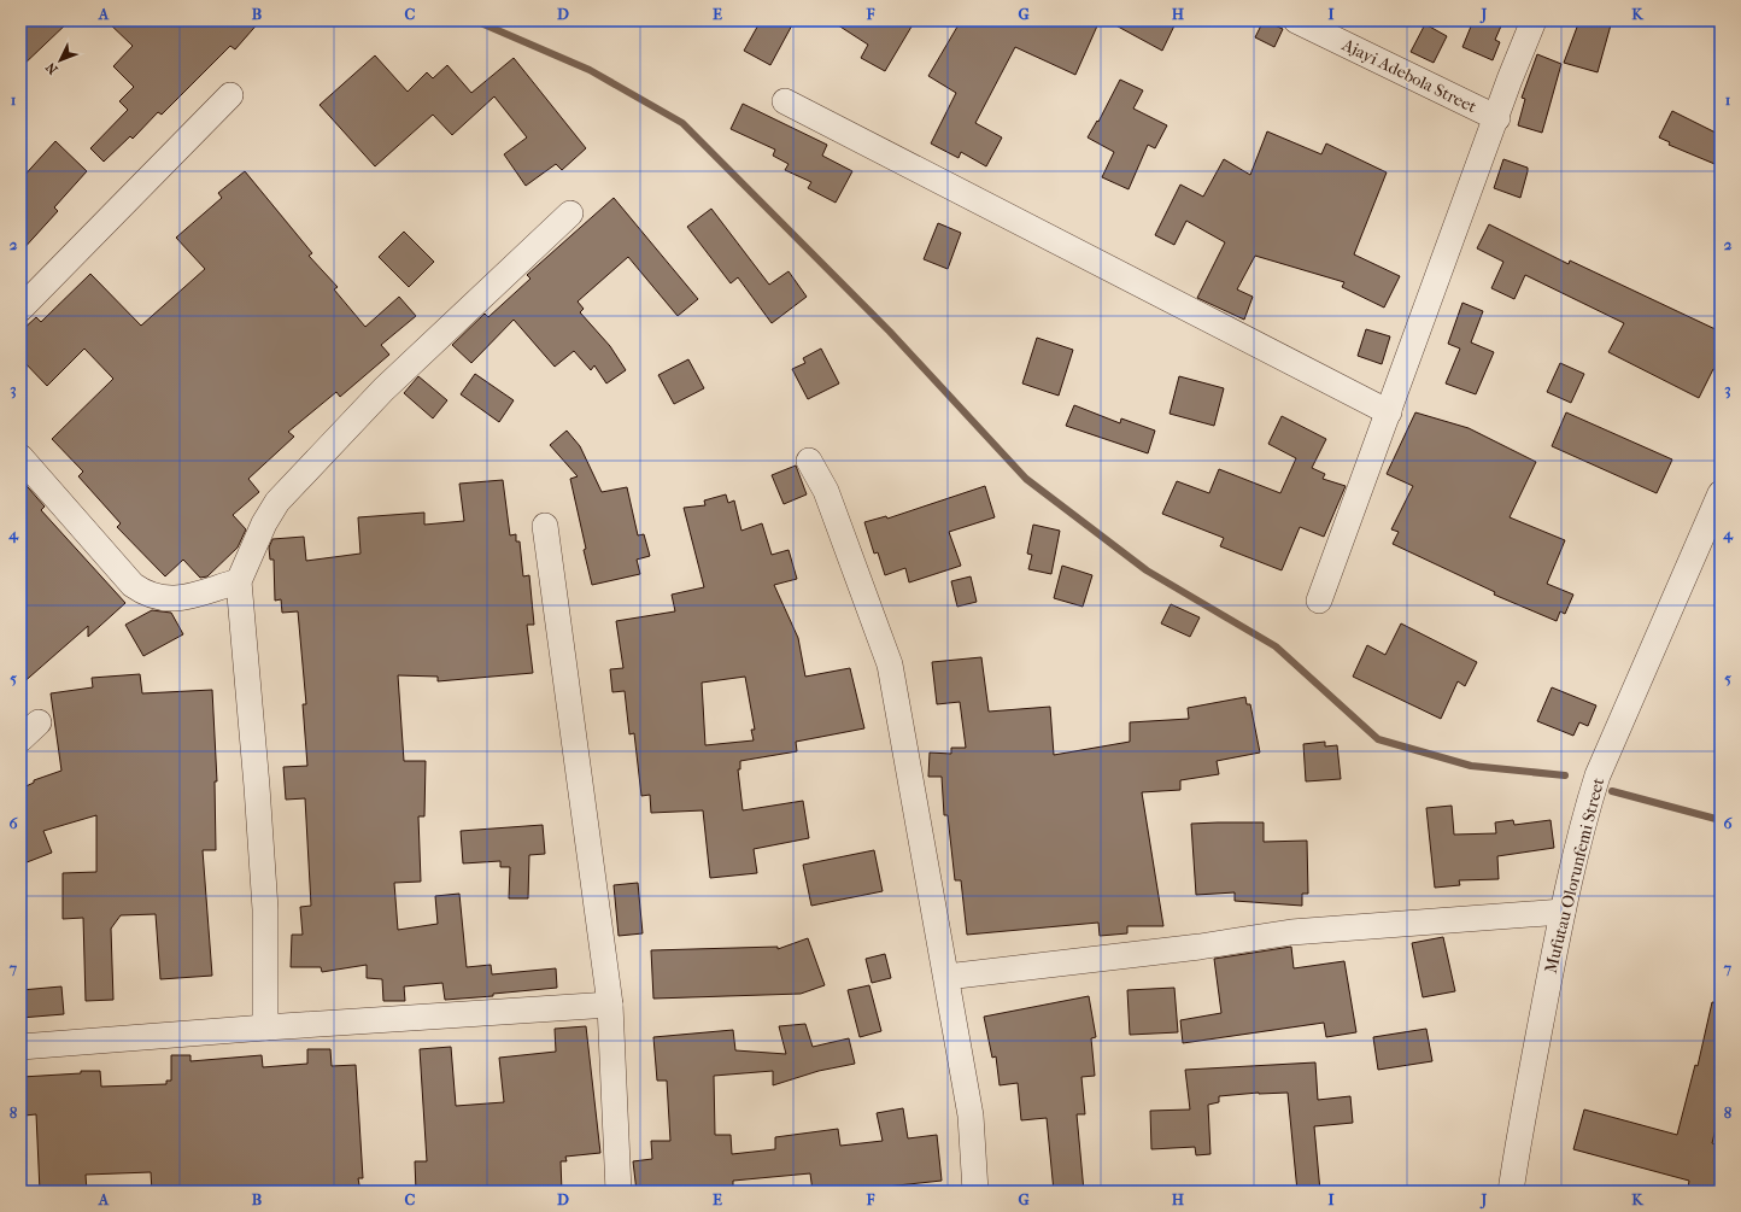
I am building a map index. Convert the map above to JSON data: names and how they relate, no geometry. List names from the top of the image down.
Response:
{
  "streets": {
    "street": ["Ajayi Adebola Street", "Mufutau Olorunfemi Street"]
  },
  "north": "bottom left",
  "grid": {
    "columns": [
      "A",
      "B",
      "C",
      "D",
      "E",
      "F",
      "G",
      "H",
      "I",
      "J",
      "K"
    ],
    "rows": [
      "1",
      "2",
      "3",
      "4",
      "5",
      "6",
      "7",
      "8"
    ]
  }
}
